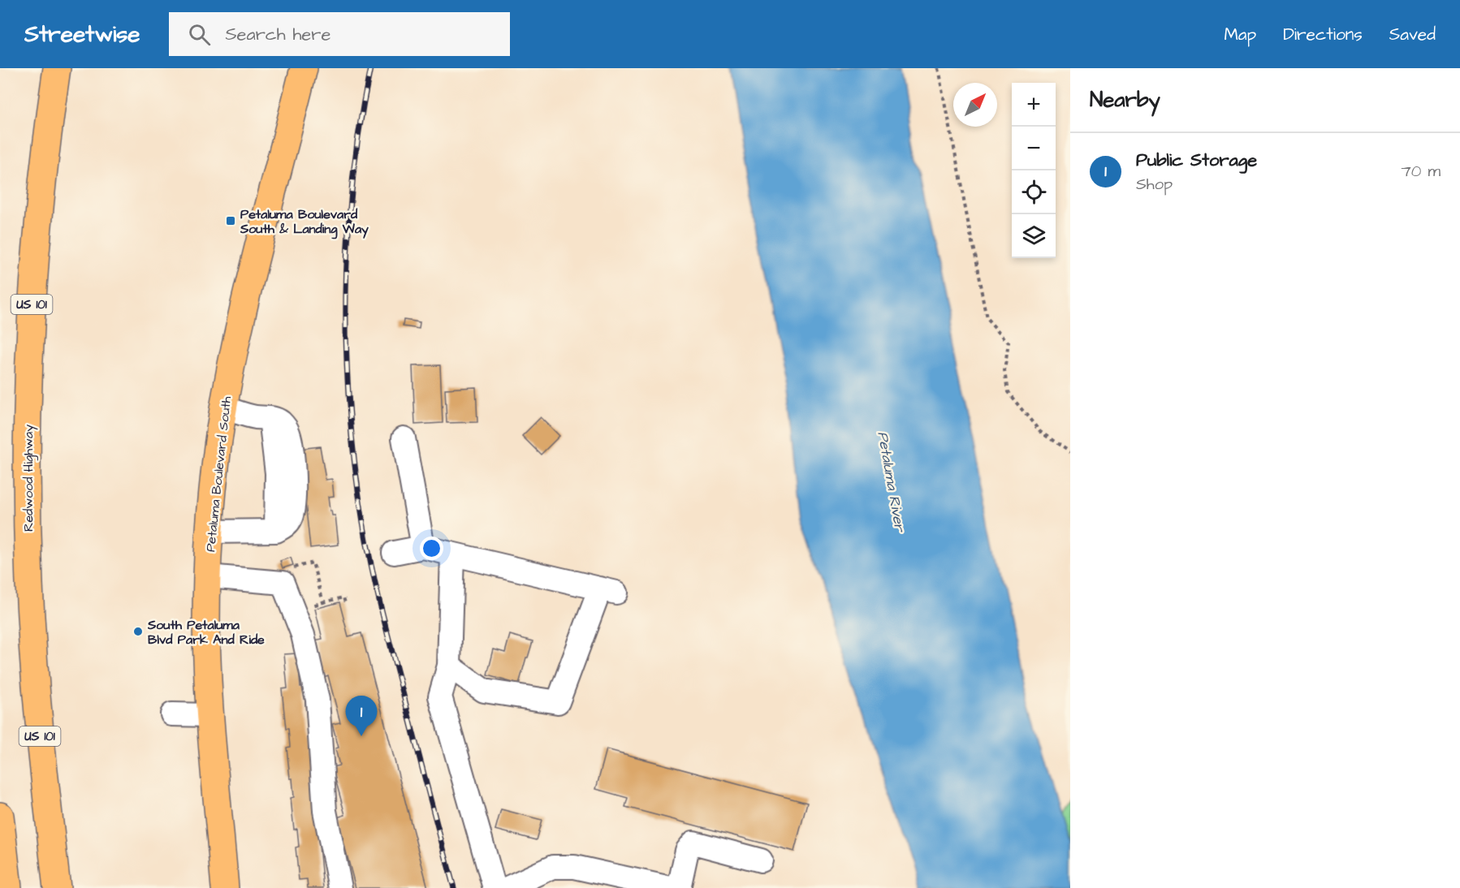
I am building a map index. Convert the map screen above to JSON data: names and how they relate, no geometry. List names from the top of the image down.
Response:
{
  "streets": {
    "main road": ["US 101", "Petaluma Boulevard South", "Redwood Highway"]
  },
  "water": ["Petaluma River"],
  "places": {
    "transit": ["Petaluma Boulevard South & Landing Way"],
    "other": ["South Petaluma Blvd Park And Ride"]
  },
  "north": "top right",
  "page": {
    "header": "Streetwise",
    "search": "Search here",
    "nav": ["Map", "Directions", "Saved"],
    "heading": "Nearby",
    "map_buttons": ["+", "−"],
    "list": [
      {
        "mark": "1",
        "name": "Public Storage",
        "note": "Shop",
        "value": "70 m"
      }
    ],
    "pins": "1"
  }
}
